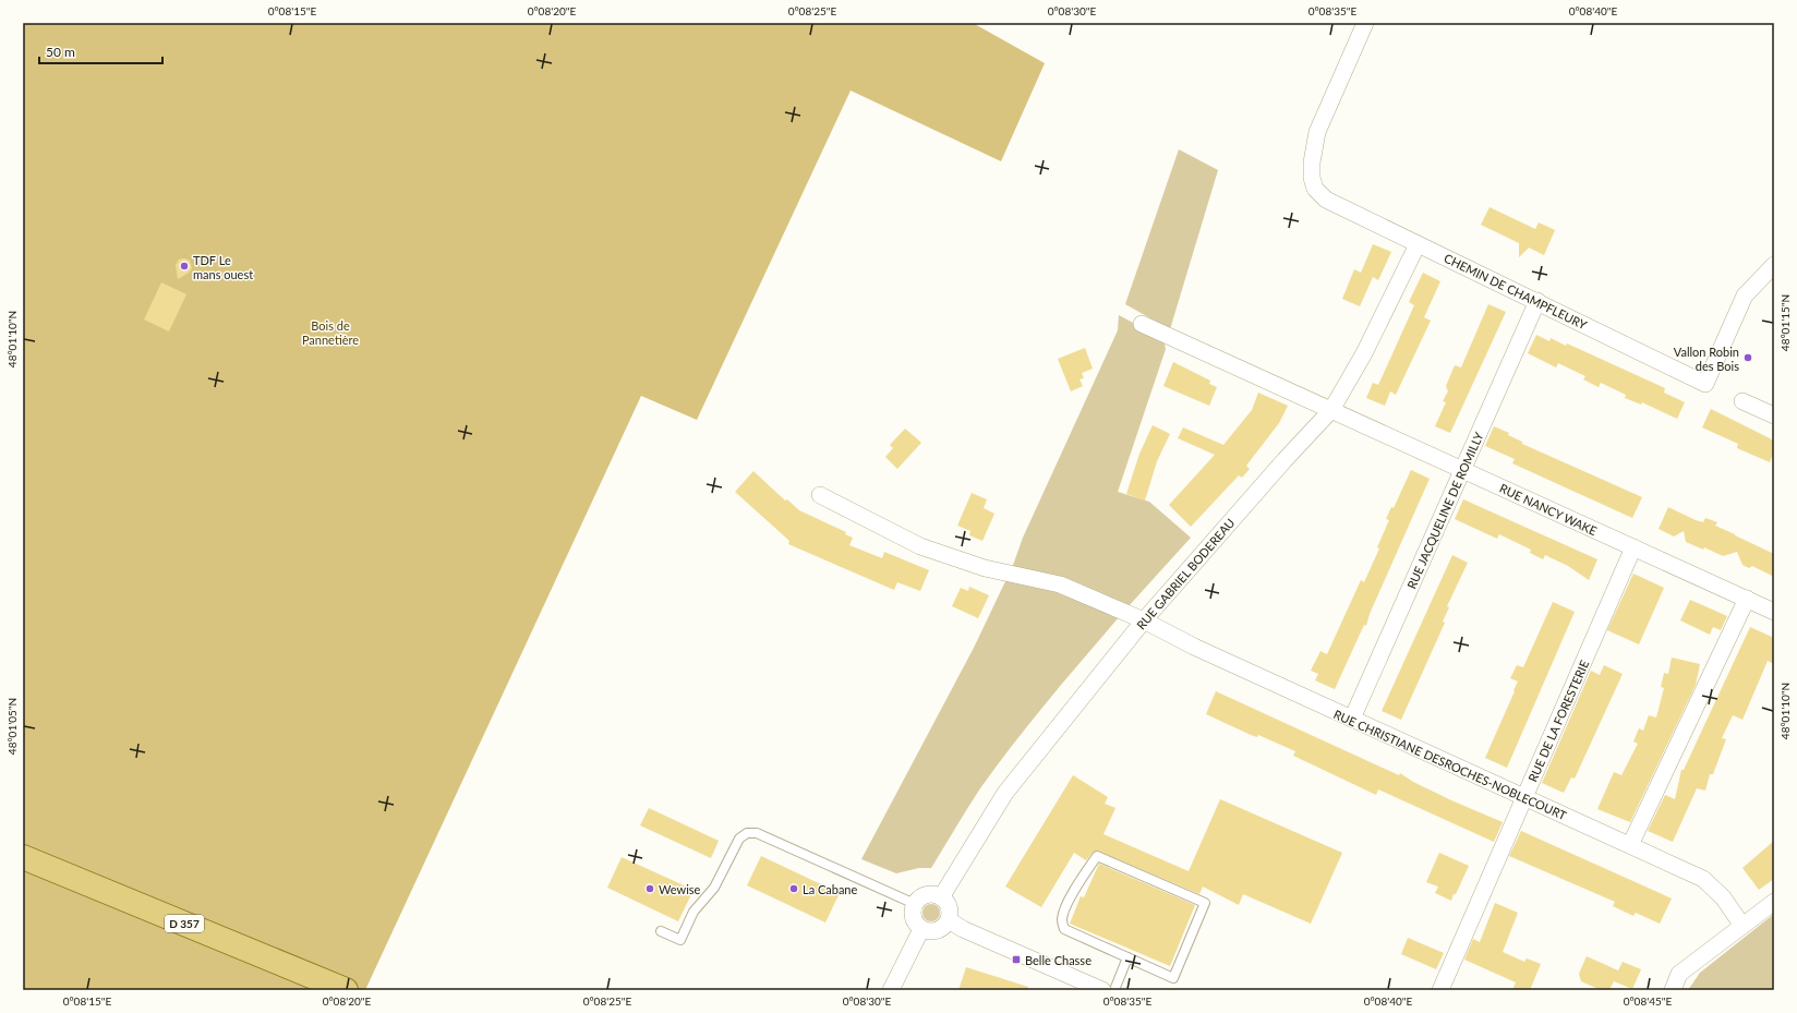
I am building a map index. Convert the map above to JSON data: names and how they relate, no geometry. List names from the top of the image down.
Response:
{
  "streets": {
    "main road": ["D 357"],
    "street": [
      "CHEMIN DE CHAMPFLEURY",
      "RUE NANCY WAKE",
      "RUE JACQUELINE DE ROMILLY",
      "RUE GABRIEL BODEREAU",
      "RUE DE LA FORESTERIE",
      "RUE CHRISTIANE DESROCHES-NOBLECOURT"
    ]
  },
  "crossings": [
    ["CHEMIN DE CHAMPFLEURY", "RUE JACQUELINE DE ROMILLY"],
    ["CHEMIN DE CHAMPFLEURY", "RUE GABRIEL BODEREAU"],
    ["RUE NANCY WAKE", "RUE JACQUELINE DE ROMILLY"],
    ["RUE NANCY WAKE", "RUE GABRIEL BODEREAU"],
    ["RUE NANCY WAKE", "RUE DE LA FORESTERIE"],
    ["RUE JACQUELINE DE ROMILLY", "RUE CHRISTIANE DESROCHES-NOBLECOURT"],
    ["RUE GABRIEL BODEREAU", "RUE CHRISTIANE DESROCHES-NOBLECOURT"],
    ["RUE DE LA FORESTERIE", "RUE CHRISTIANE DESROCHES-NOBLECOURT"]
  ],
  "parks": ["Bois de Pannetière"],
  "places": {
    "other": [
      "TDF Le mans ouest",
      "Vallon Robin des Bois",
      "Wewise",
      "La Cabane"
    ],
    "transit": ["Belle Chasse"]
  },
  "scale_bar": "50 m",
  "coordinates": [
    "0°08'15\"E",
    "0°08'20\"E",
    "0°08'25\"E",
    "0°08'30\"E",
    "0°08'35\"E",
    "0°08'40\"E",
    "48°01'15\"N",
    "48°01'10\"N",
    "48°01'05\"N",
    "0°08'45\"E"
  ]
}
